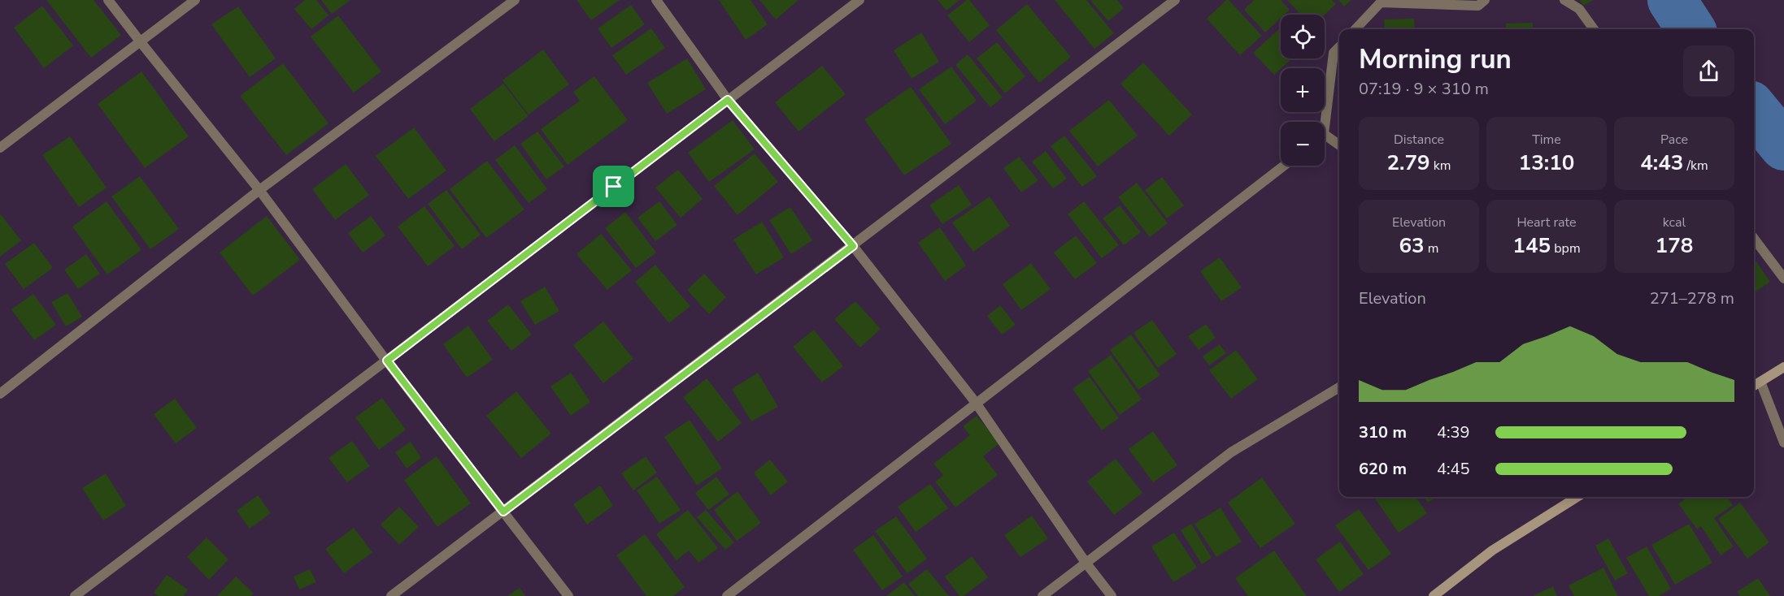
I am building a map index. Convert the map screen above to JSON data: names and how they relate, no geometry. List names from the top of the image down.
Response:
{
  "page": {
    "map_buttons": ["+", "−"],
    "heading": ["Morning run", "07:19 · 9 × 310 m"],
    "stats": [
      ["Distance", "2.79 km"],
      ["Time", "13:10"],
      ["Pace", "4:43 /km"],
      ["Elevation", "63 m"],
      ["Heart rate", "145 bpm"],
      ["kcal", "178"]
    ],
    "chart": ["Elevation", "271–278 m"],
    "list": [
      {
        "name": "310 m",
        "note": "4:39"
      },
      {
        "name": "620 m",
        "note": "4:45"
      }
    ]
  }
}
